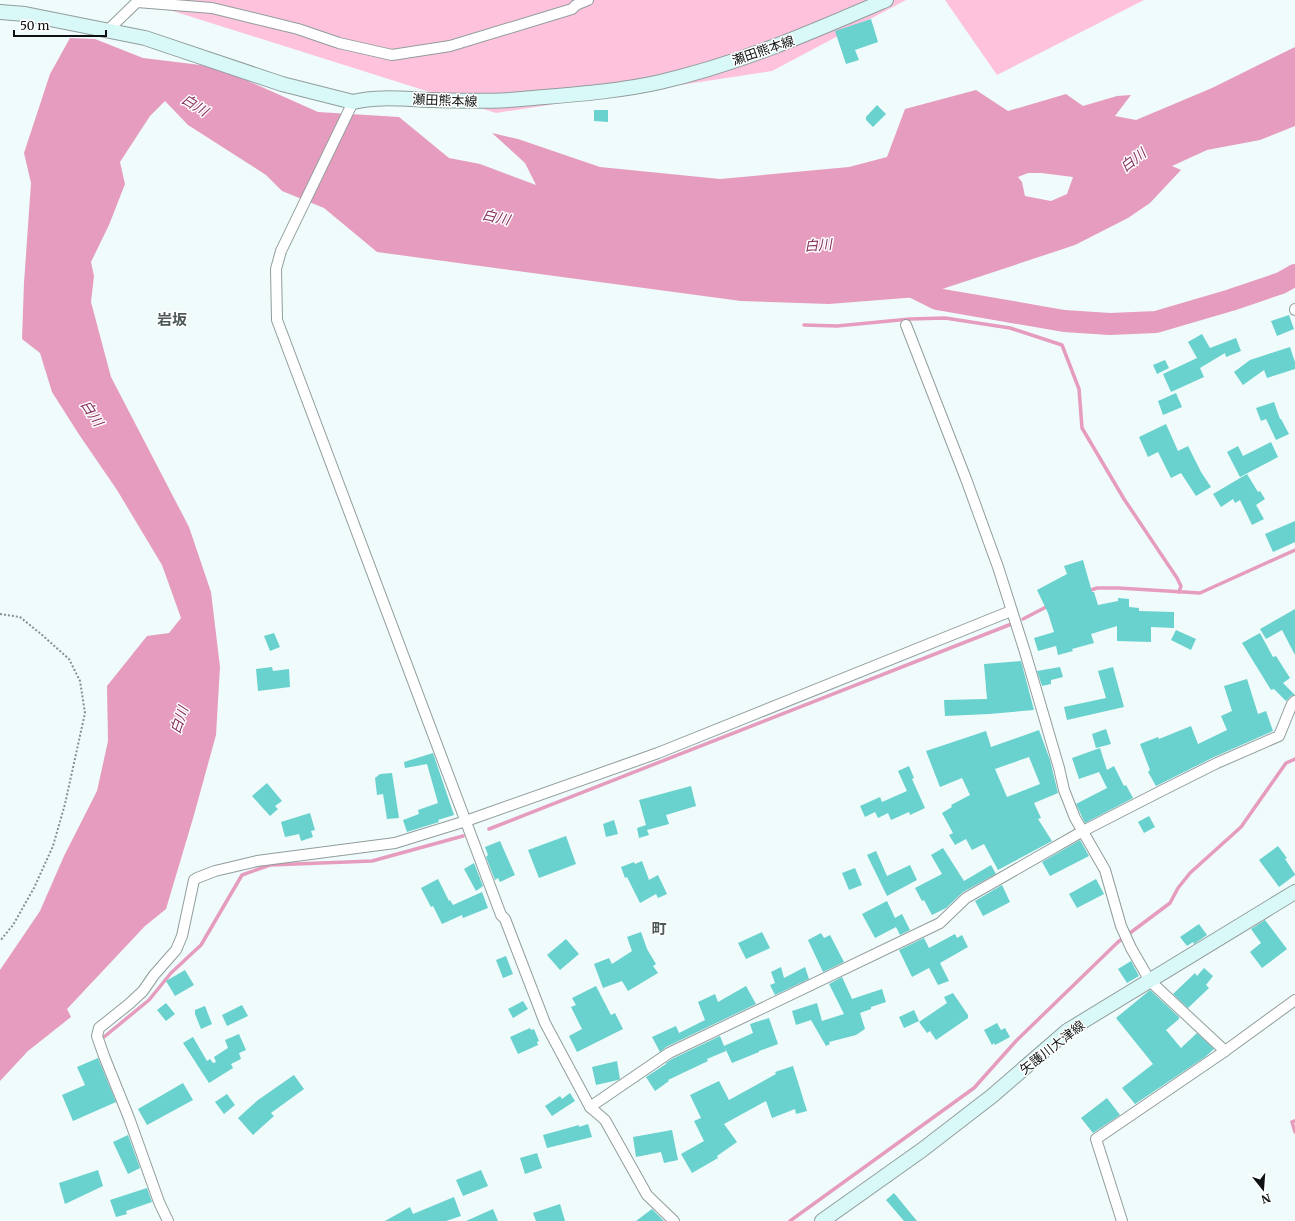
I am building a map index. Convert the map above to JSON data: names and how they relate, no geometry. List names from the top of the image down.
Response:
{
  "streets": {
    "main road": ["瀬田熊本線", "矢護川大津線"]
  },
  "districts": ["岩坂", "町"],
  "water": ["白川"],
  "scale_bar": "50 m",
  "north": "bottom"
}
